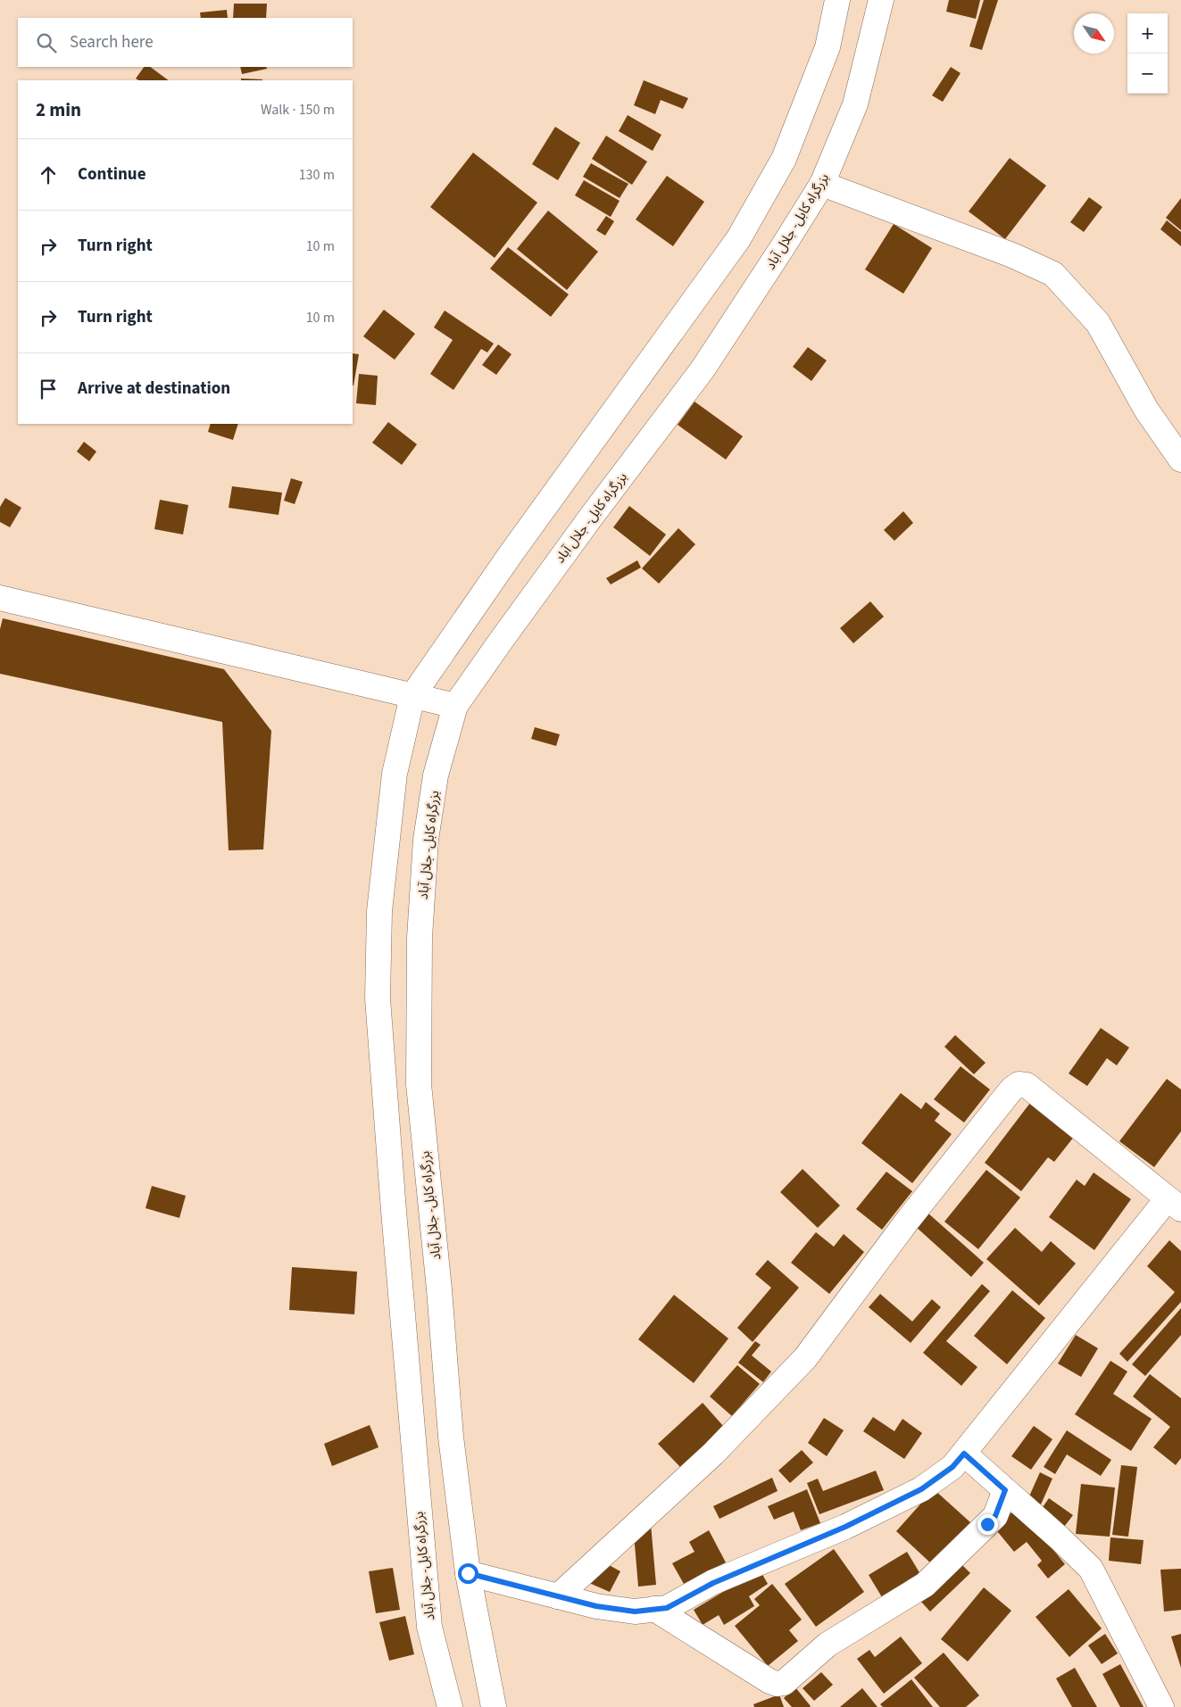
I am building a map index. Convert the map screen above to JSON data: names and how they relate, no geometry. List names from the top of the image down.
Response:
{
  "streets": {
    "main road": ["بزرگراه کابل- جلال آباد"]
  },
  "north": "bottom right",
  "page": {
    "map_buttons": ["+", "−"],
    "search": "Search here",
    "heading": ["2 min", "Walk · 150 m"],
    "list": [
      ["Continue", "130 m"],
      ["Turn right", "10 m"],
      ["Turn right", "10 m"],
      "Arrive at destination"
    ]
  }
}
